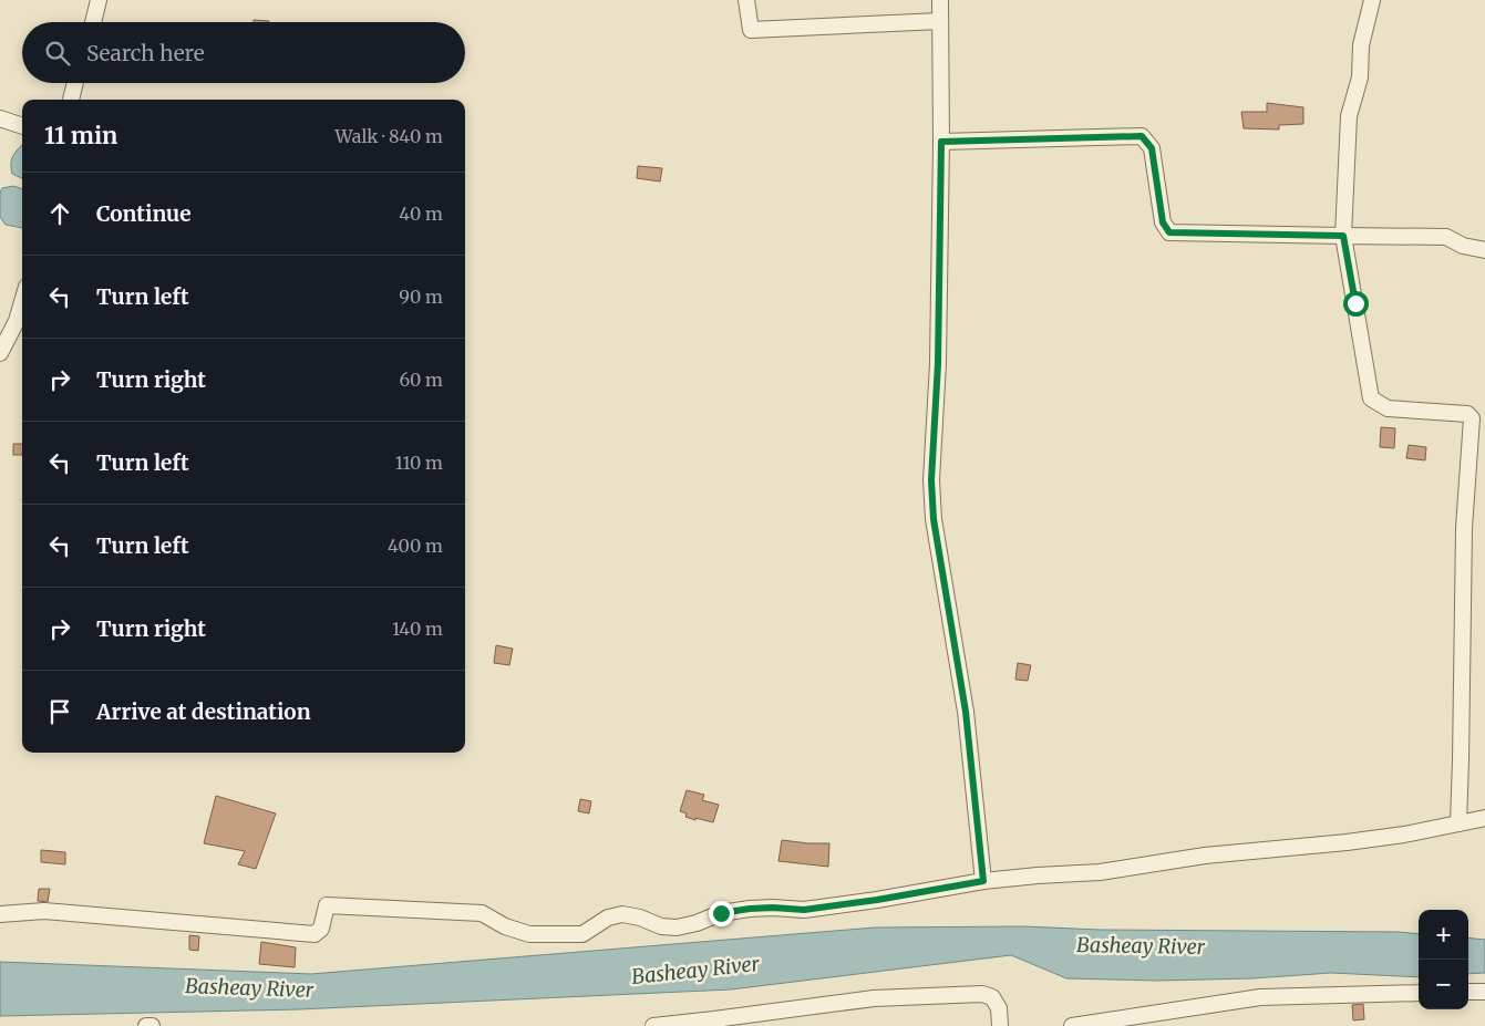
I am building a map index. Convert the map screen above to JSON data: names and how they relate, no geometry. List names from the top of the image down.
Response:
{
  "water": ["Basheay River"],
  "page": {
    "search": "Search here",
    "heading": ["11 min", "Walk · 840 m"],
    "list": [
      ["Continue", "40 m"],
      ["Turn left", "90 m"],
      ["Turn right", "60 m"],
      ["Turn left", "110 m"],
      ["Turn left", "400 m"],
      ["Turn right", "140 m"],
      "Arrive at destination"
    ],
    "map_buttons": ["+", "−"]
  }
}
